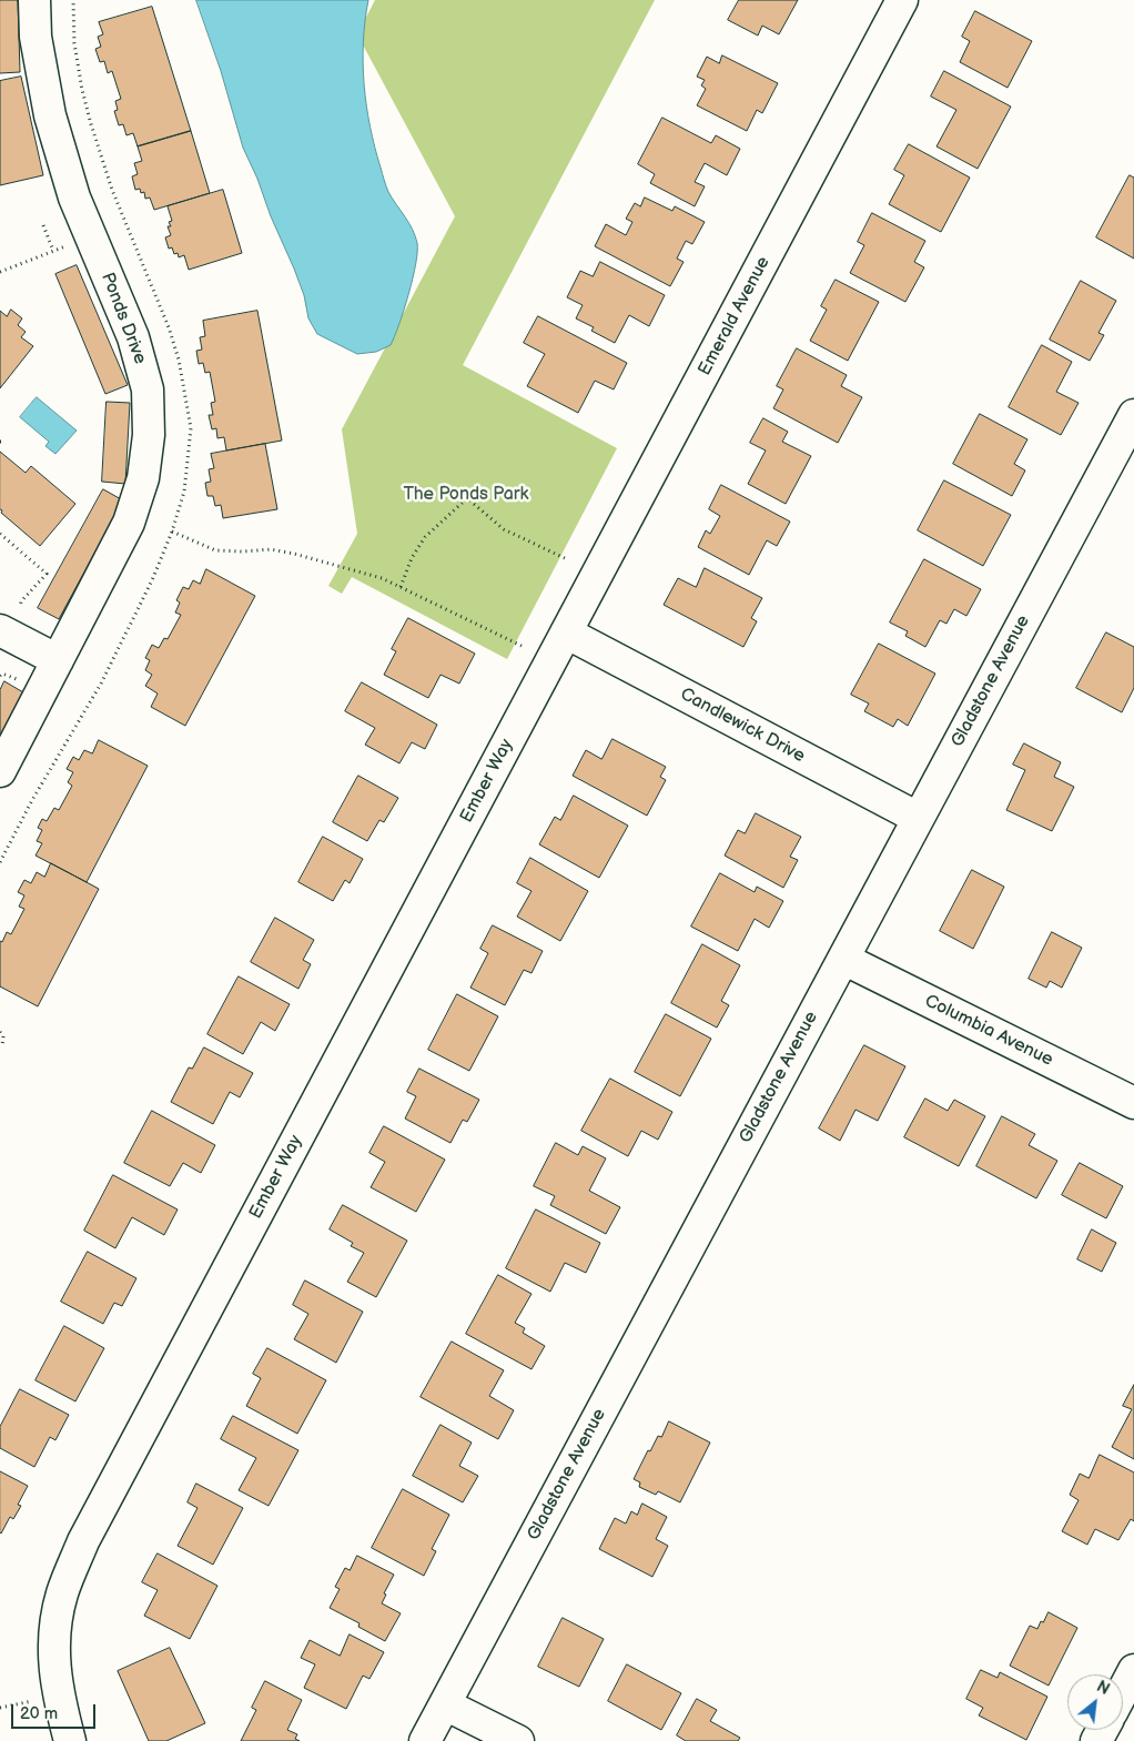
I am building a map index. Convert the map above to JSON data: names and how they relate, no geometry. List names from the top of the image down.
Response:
{
  "streets": {
    "street": [
      "Emerald Avenue",
      "Ponds Drive",
      "Gladstone Avenue",
      "Candlewick Drive",
      "Ember Way",
      "Columbia Avenue"
    ]
  },
  "crossings": [
    ["Emerald Avenue", "Candlewick Drive"],
    ["Emerald Avenue", "Ember Way"],
    ["Gladstone Avenue", "Candlewick Drive"],
    ["Gladstone Avenue", "Columbia Avenue"],
    ["Candlewick Drive", "Ember Way"]
  ],
  "parks": ["The Ponds Park"],
  "scale_bar": "20 m",
  "north": "top right"
}
